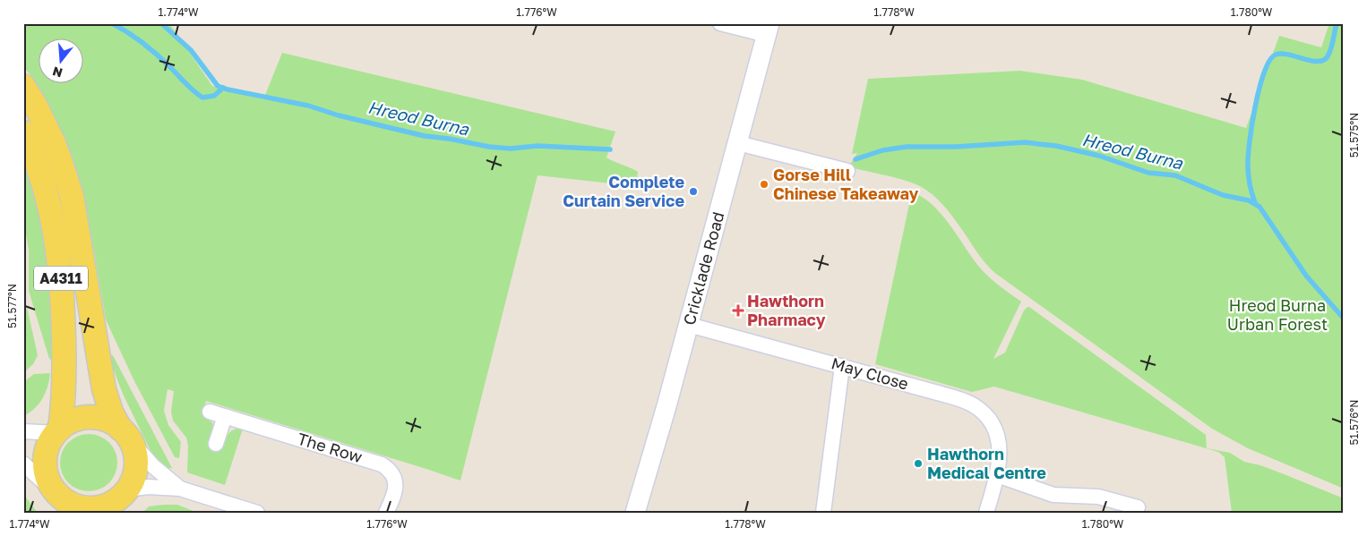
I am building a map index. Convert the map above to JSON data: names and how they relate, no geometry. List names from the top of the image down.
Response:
{
  "streets": {
    "main road": ["A4311"],
    "street": ["Cricklade Road", "May Close", "The Row"]
  },
  "crossings": [
    ["Cricklade Road", "May Close"]
  ],
  "water": ["Hreod Burna"],
  "parks": ["Hreod Burna Urban Forest"],
  "places": {
    "other": ["Gorse Hill Chinese Takeaway", "Complete Curtain Service", "Hawthorn Medical Centre"],
    "health": ["Hawthorn Pharmacy"]
  },
  "north": "bottom",
  "coordinates": [
    "1.774°W",
    "1.776°W",
    "1.778°W",
    "1.780°W",
    "51.575°N",
    "51.577°N",
    "51.576°N"
  ]
}
